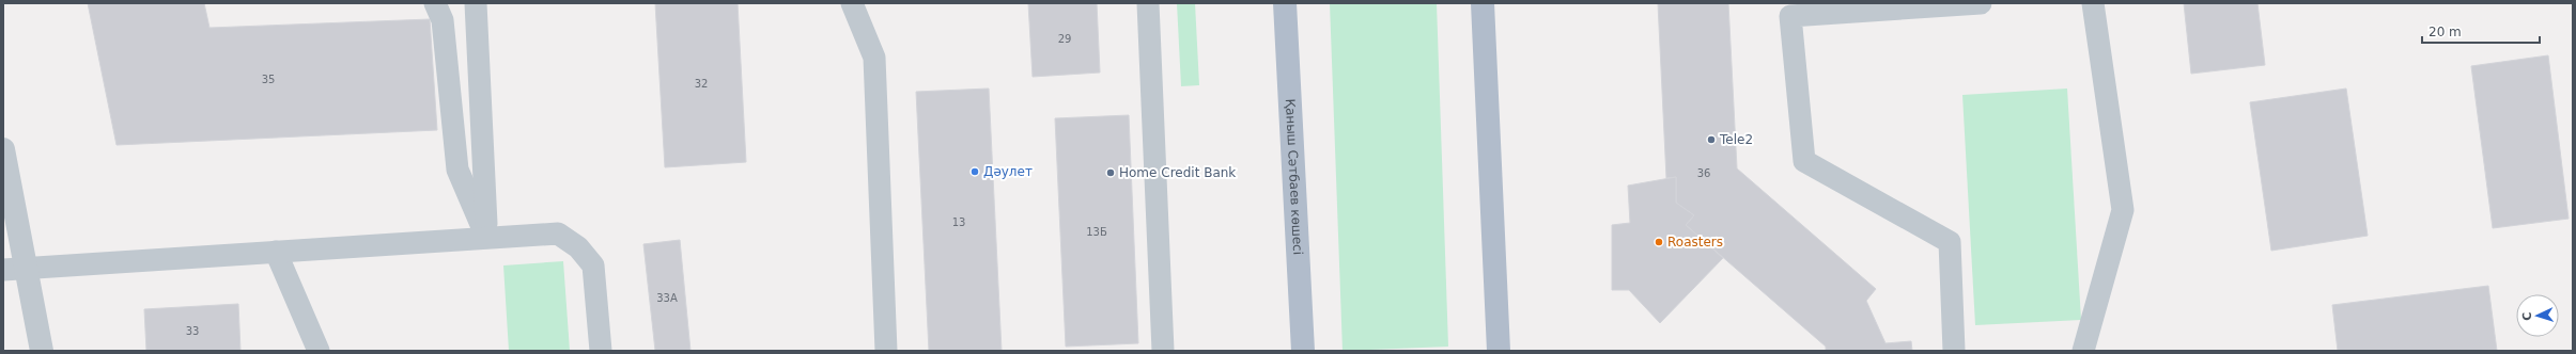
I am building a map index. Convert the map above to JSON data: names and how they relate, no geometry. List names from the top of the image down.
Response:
{
  "streets": {
    "main road": ["Қаныш Сәтбаев көшесі"]
  },
  "places": [
    "Tele2",
    "Дәулет",
    "Home Credit Bank",
    "Roasters"
  ],
  "house_numbers": [
    "29",
    "35",
    "32",
    "36",
    "13",
    "13Б",
    "33А",
    "33"
  ],
  "scale_bar": "20 m",
  "north": "left"
}
